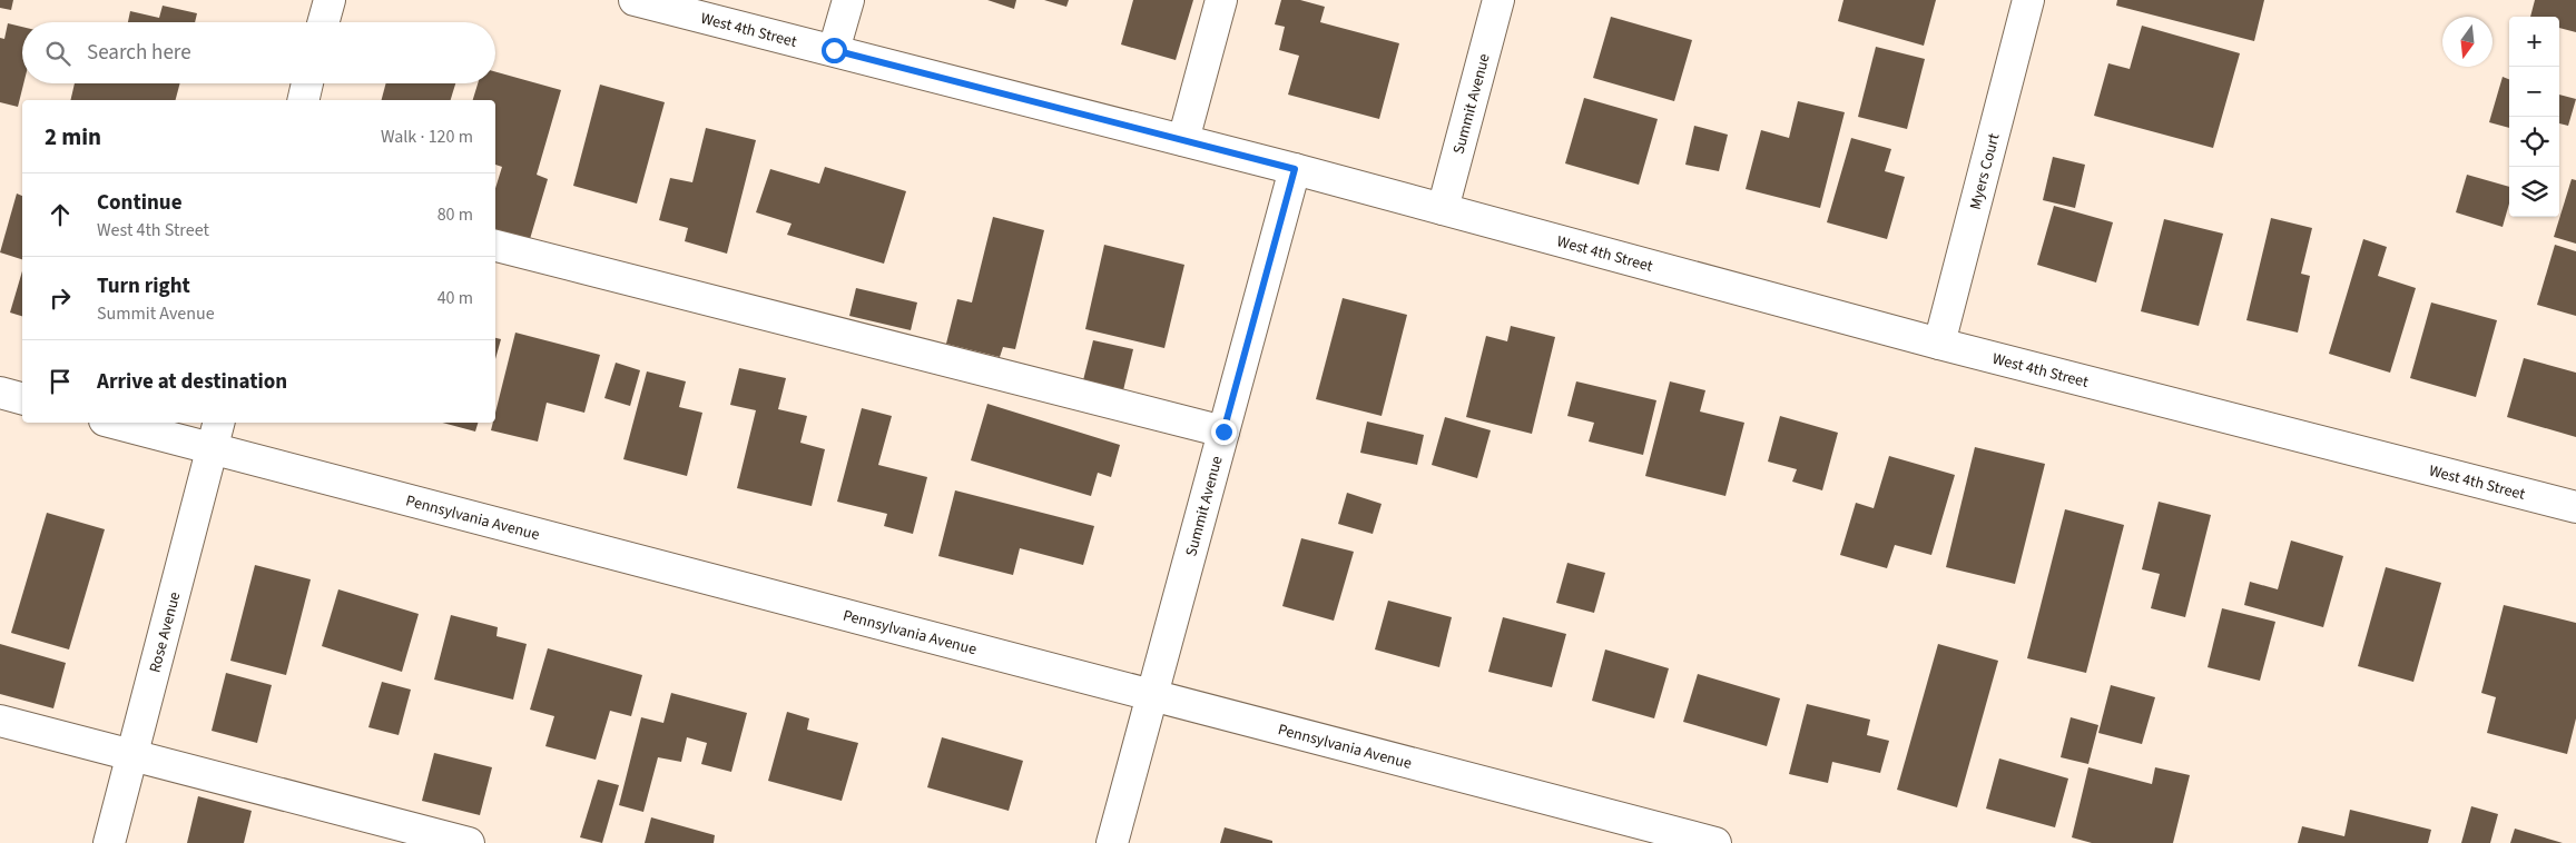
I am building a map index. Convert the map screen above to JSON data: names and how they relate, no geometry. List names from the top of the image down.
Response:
{
  "streets": {
    "street": [
      "West 4th Street",
      "Summit Avenue",
      "Myers Court",
      "Pennsylvania Avenue",
      "Rose Avenue"
    ]
  },
  "crossings": [
    ["West 4th Street", "Summit Avenue"],
    ["West 4th Street", "Myers Court"],
    ["Summit Avenue", "Pennsylvania Avenue"],
    ["Pennsylvania Avenue", "Rose Avenue"]
  ],
  "north": "bottom",
  "page": {
    "map_buttons": ["+", "−"],
    "search": "Search here",
    "heading": ["2 min", "Walk · 120 m"],
    "list": [
      ["Continue", "West 4th Street", "80 m"],
      ["Turn right", "Summit Avenue", "40 m"],
      "Arrive at destination"
    ]
  }
}
